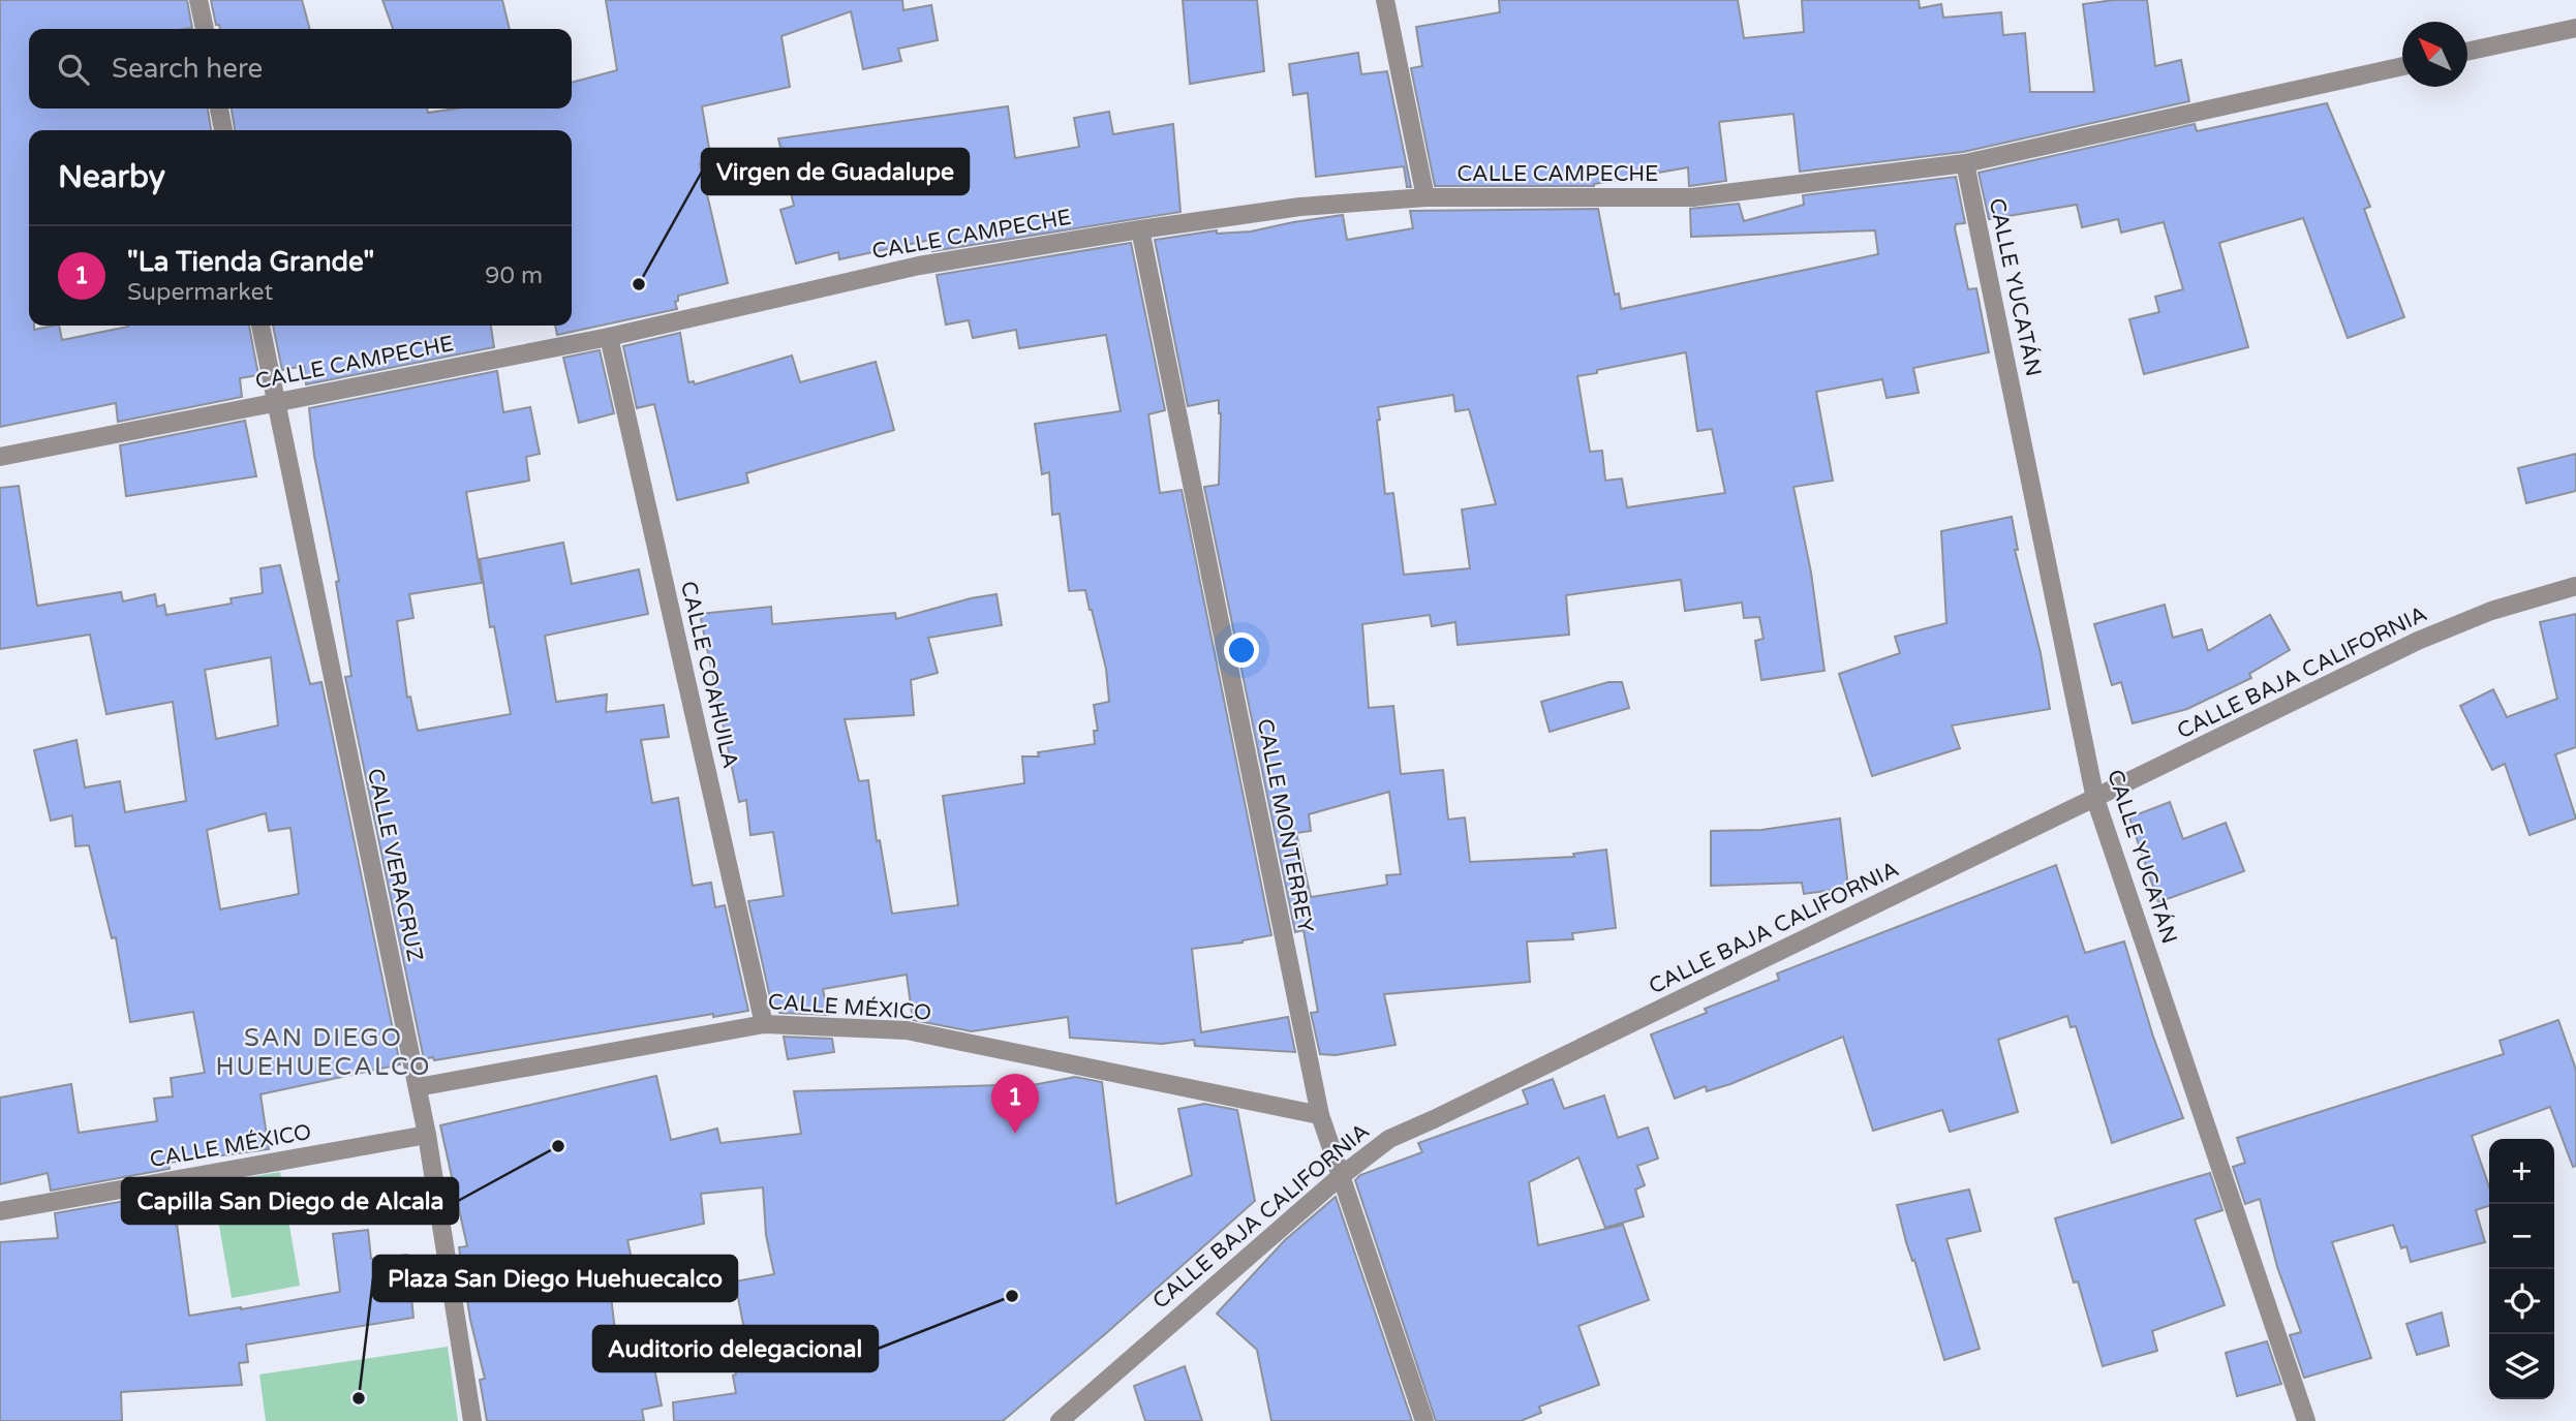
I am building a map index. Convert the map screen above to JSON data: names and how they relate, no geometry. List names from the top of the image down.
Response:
{
  "streets": {
    "street": [
      "CALLE CAMPECHE",
      "CALLE YUCATÁN",
      "CALLE BAJA CALIFORNIA",
      "CALLE COAHUILA",
      "CALLE MONTERREY",
      "CALLE VERACRUZ",
      "CALLE MÉXICO"
    ]
  },
  "crossings": [
    ["CALLE CAMPECHE", "CALLE YUCATÁN"],
    ["CALLE CAMPECHE", "CALLE COAHUILA"],
    ["CALLE CAMPECHE", "CALLE MONTERREY"],
    ["CALLE CAMPECHE", "CALLE VERACRUZ"],
    ["CALLE YUCATÁN", "CALLE BAJA CALIFORNIA"],
    ["CALLE BAJA CALIFORNIA", "CALLE MONTERREY"],
    ["CALLE COAHUILA", "CALLE MÉXICO"],
    ["CALLE MONTERREY", "CALLE MÉXICO"],
    ["CALLE VERACRUZ", "CALLE MÉXICO"]
  ],
  "districts": ["SAN DIEGO HUEHUECALCO"],
  "places": [
    "Virgen de Guadalupe",
    "Capilla San Diego de Alcala",
    "Auditorio delegacional",
    "Plaza San Diego Huehuecalco"
  ],
  "north": "top left",
  "page": {
    "search": "Search here",
    "heading": "Nearby",
    "list": [
      {
        "mark": "1",
        "name": "\"La Tienda Grande\"",
        "note": "Supermarket",
        "value": "90 m"
      }
    ],
    "pins": "1",
    "map_buttons": ["+", "−"]
  }
}
